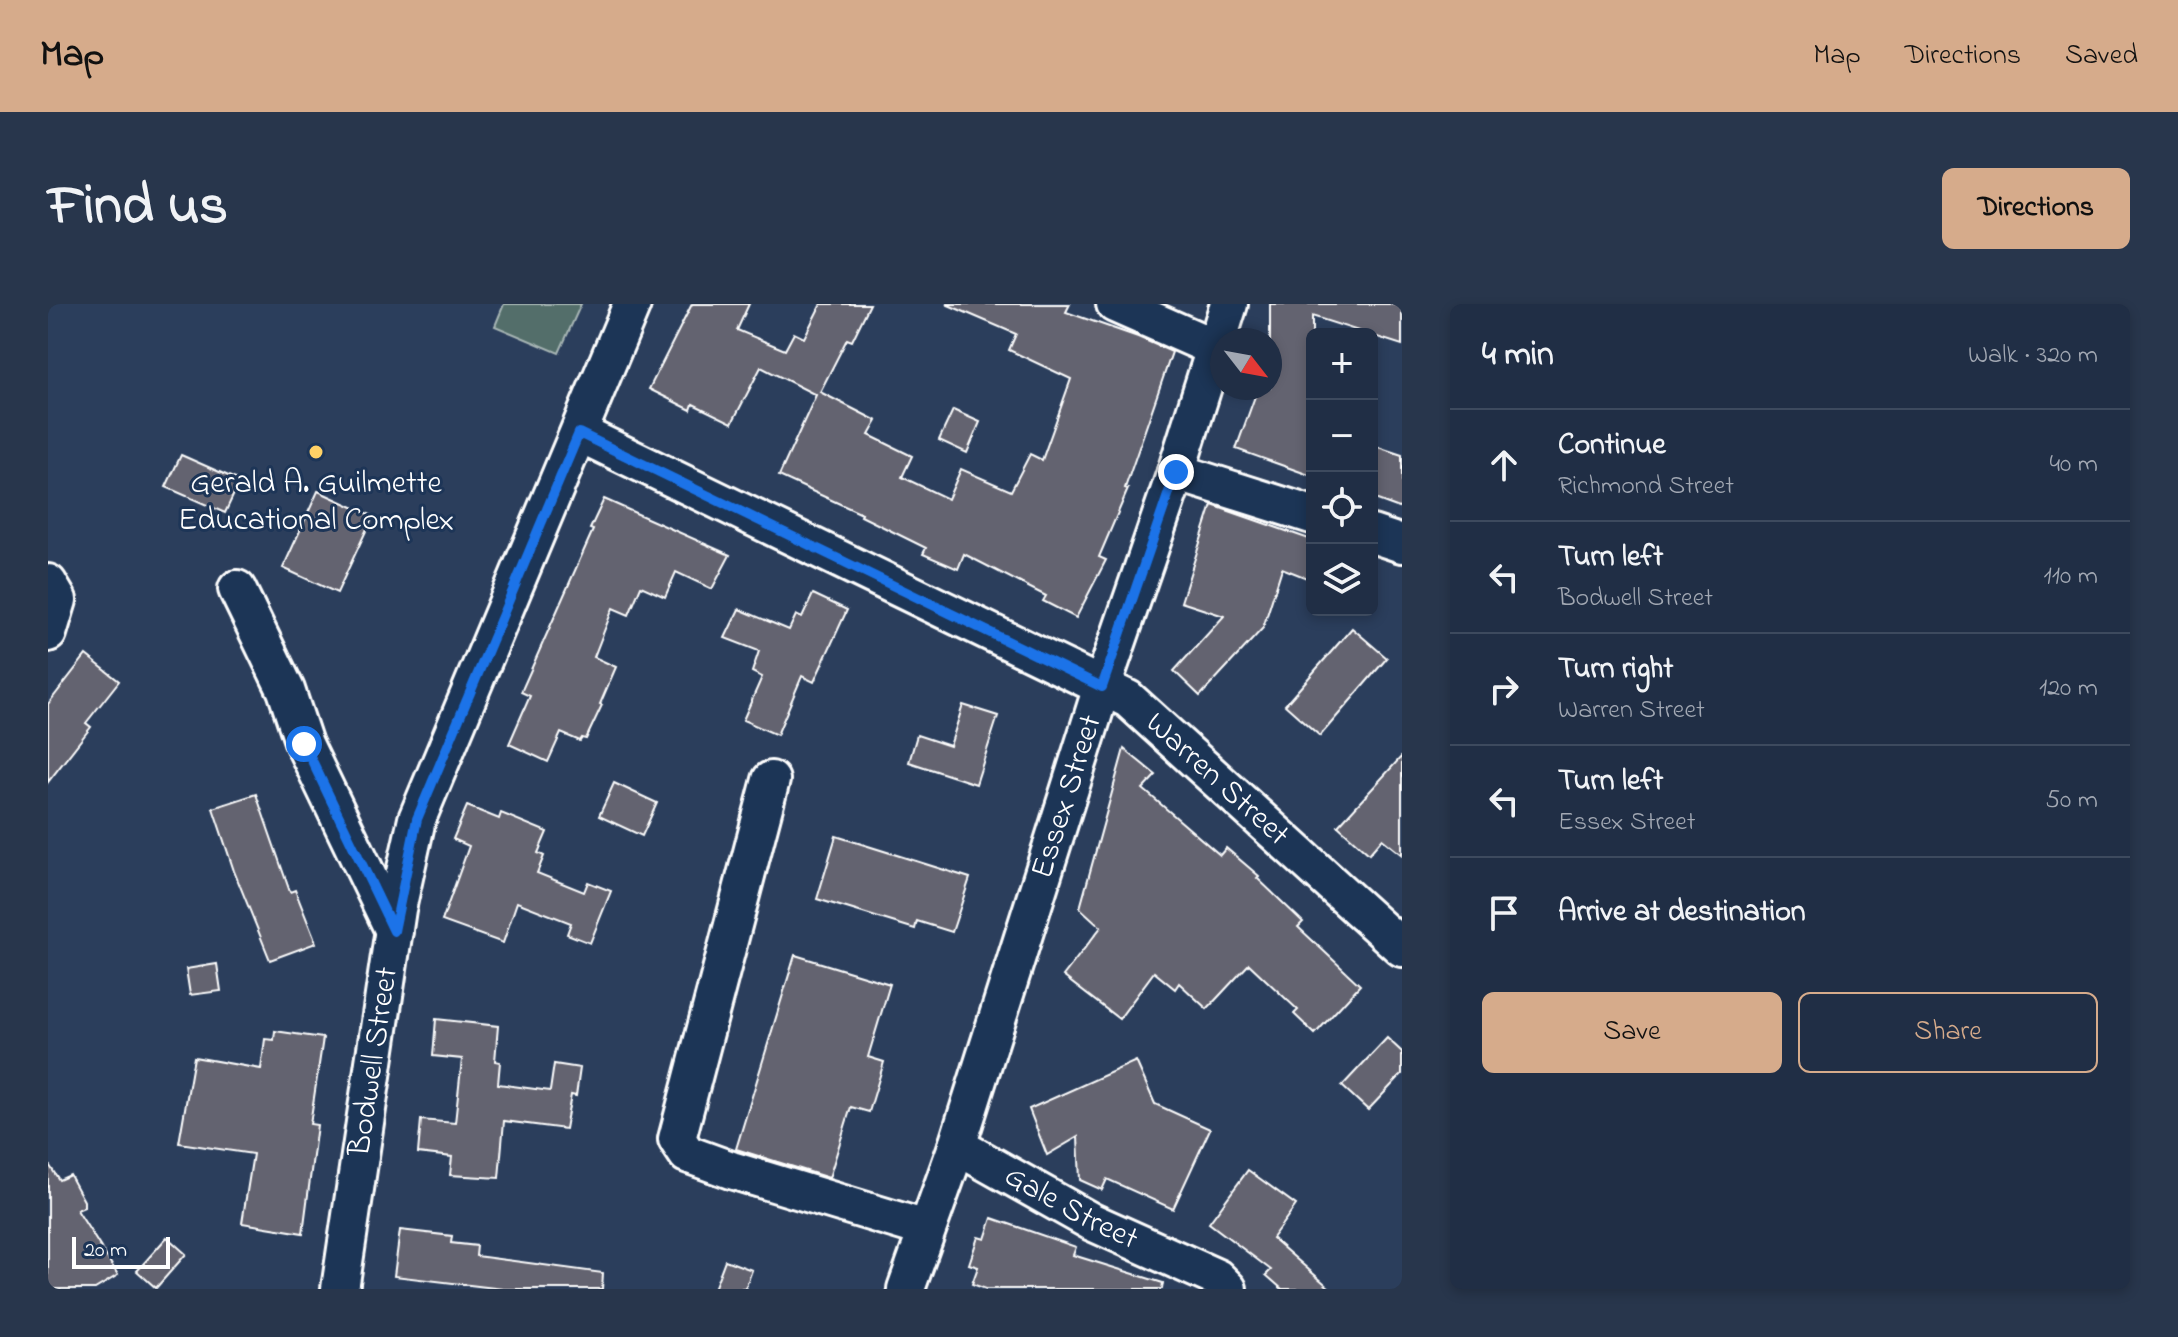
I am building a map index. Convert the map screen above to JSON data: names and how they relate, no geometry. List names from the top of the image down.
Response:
{
  "streets": {
    "street": [
      "Warren Street",
      "Essex Street",
      "Bodwell Street",
      "Gale Street"
    ]
  },
  "crossings": [
    ["Warren Street", "Essex Street"],
    ["Warren Street", "Bodwell Street"],
    ["Essex Street", "Gale Street"]
  ],
  "places": ["Gerald A. Guilmette Educational Complex"],
  "scale_bar": "20 m",
  "north": "bottom right",
  "page": {
    "header": "Map",
    "nav": ["Map", "Directions", "Saved"],
    "title": "Find us",
    "buttons": [
      "Directions",
      ["Save", "Share"]
    ],
    "heading": ["4 min", "Walk · 320 m"],
    "map_buttons": ["+", "−"],
    "list": [
      ["Continue", "Richmond Street", "40 m"],
      ["Turn left", "Bodwell Street", "110 m"],
      ["Turn right", "Warren Street", "120 m"],
      ["Turn left", "Essex Street", "50 m"],
      "Arrive at destination"
    ],
    "scale": "20 m"
  }
}
